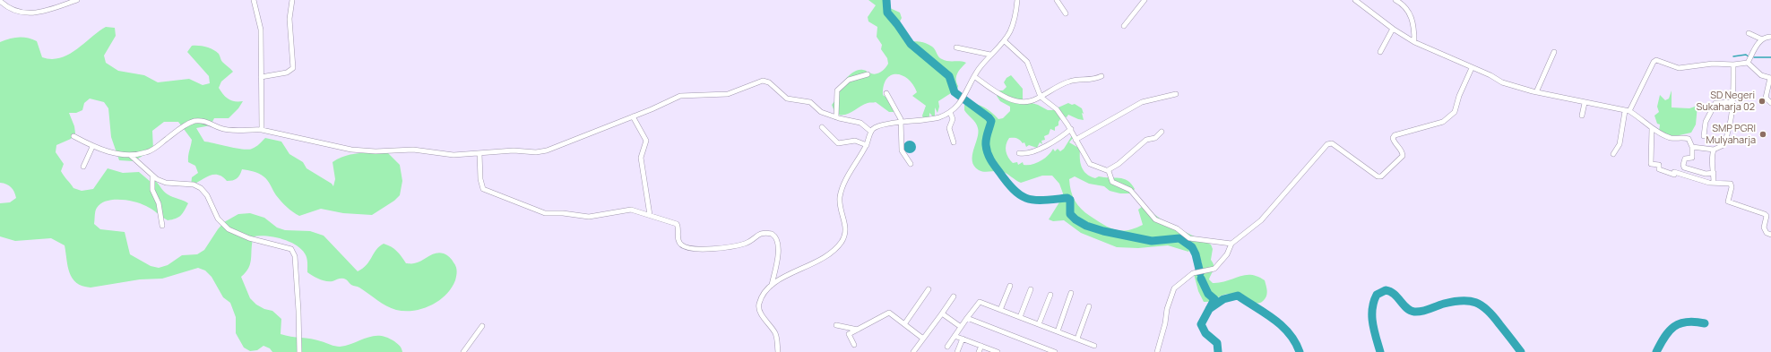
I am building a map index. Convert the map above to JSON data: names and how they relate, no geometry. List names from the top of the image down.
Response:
{
  "places": ["SD Negeri Sukaharja 02", "SMP PGRI Mulyaharja"]
}
